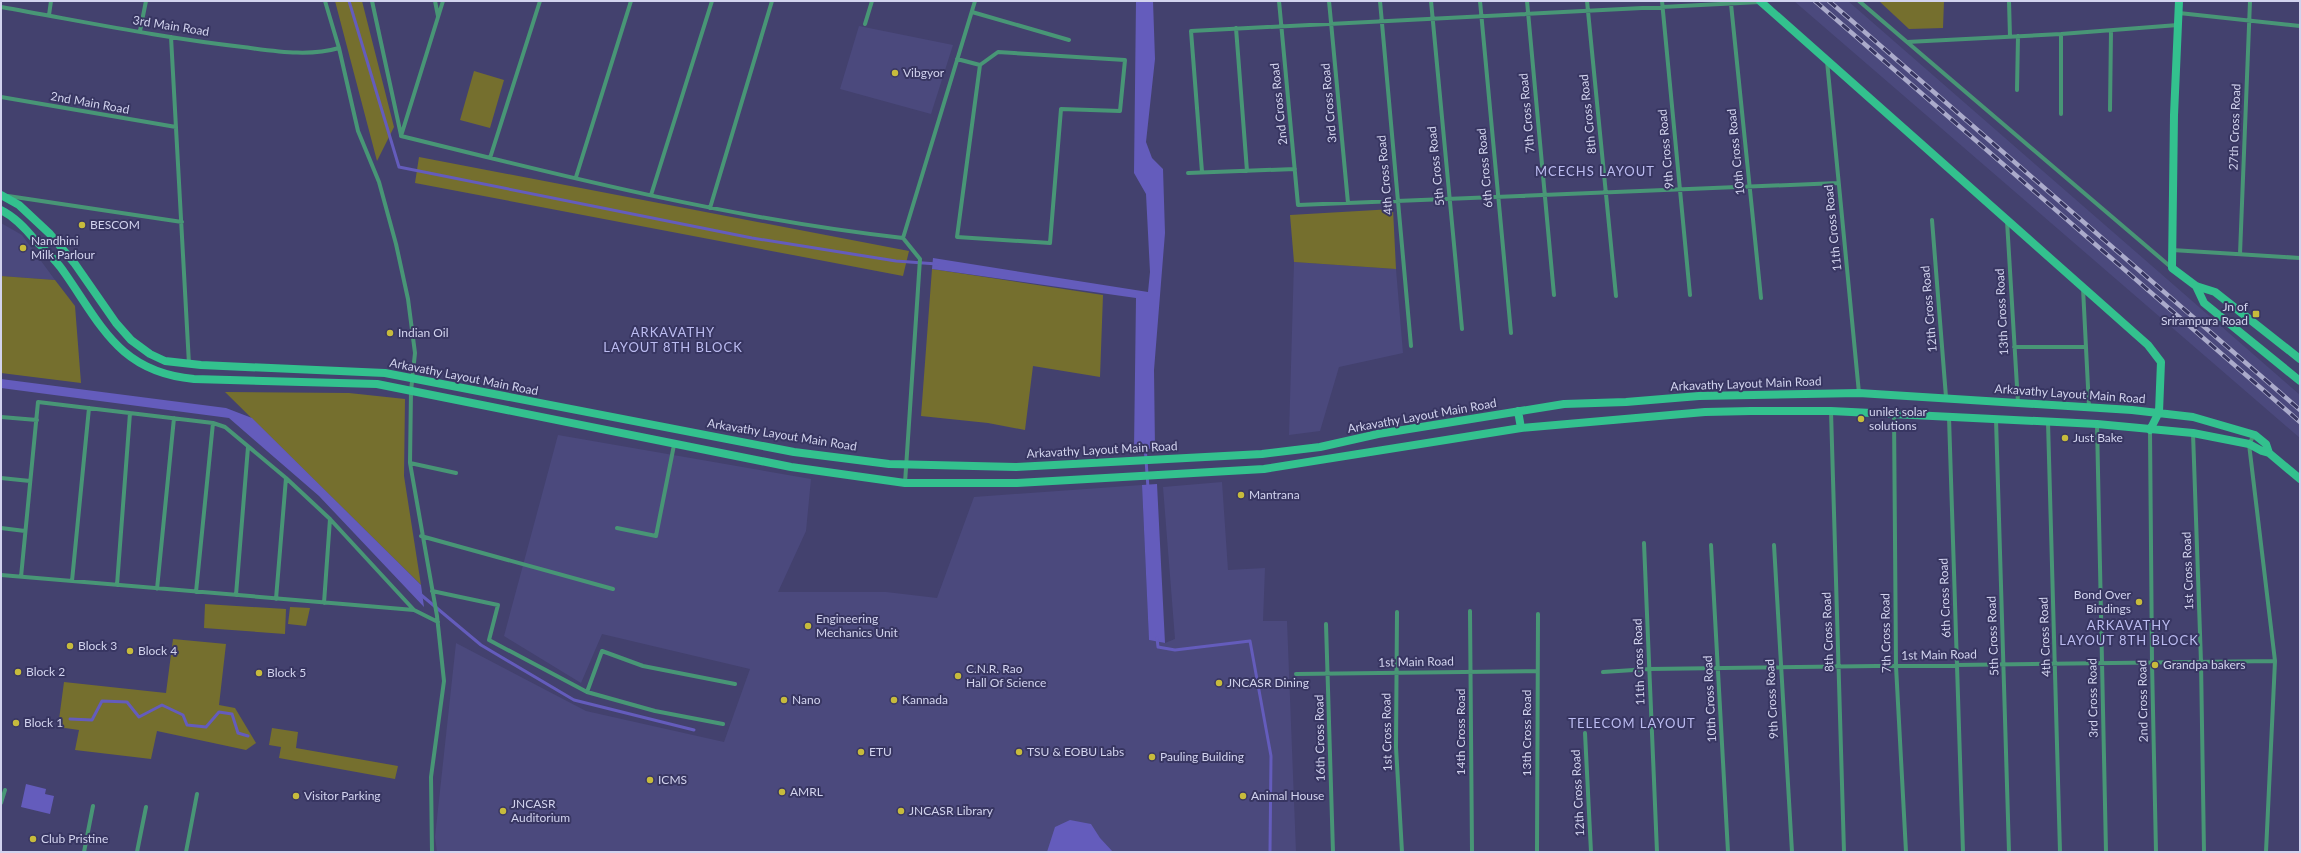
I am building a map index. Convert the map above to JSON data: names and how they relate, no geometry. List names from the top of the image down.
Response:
{
  "streets": {
    "main road": ["Arkavathy Layout Main Road"],
    "street": [
      "3rd Main Road",
      "2nd Main Road",
      "3rd Cross Road",
      "2nd Cross Road",
      "7th Cross Road",
      "8th Cross Road",
      "27th Cross Road",
      "9th Cross Road",
      "10th Cross Road",
      "5th Cross Road",
      "6th Cross Road",
      "4th Cross Road",
      "11th Cross Road",
      "12th Cross Road",
      "13th Cross Road",
      "1st Cross Road",
      "1st Main Road",
      "14th Cross Road",
      "16th Cross Road"
    ]
  },
  "crossings": [
    ["3rd Cross Road", "2nd Cross Road"],
    ["3rd Cross Road", "Arkavathy Layout Main Road"],
    ["3rd Cross Road", "1st Main Road"],
    ["2nd Cross Road", "Arkavathy Layout Main Road"],
    ["2nd Cross Road", "1st Main Road"],
    ["7th Cross Road", "Arkavathy Layout Main Road"],
    ["7th Cross Road", "1st Main Road"],
    ["8th Cross Road", "Arkavathy Layout Main Road"],
    ["8th Cross Road", "1st Main Road"],
    ["9th Cross Road", "1st Main Road"],
    ["10th Cross Road", "1st Main Road"],
    ["5th Cross Road", "Arkavathy Layout Main Road"],
    ["5th Cross Road", "1st Main Road"],
    ["6th Cross Road", "Arkavathy Layout Main Road"],
    ["6th Cross Road", "1st Main Road"],
    ["4th Cross Road", "Arkavathy Layout Main Road"],
    ["4th Cross Road", "1st Main Road"],
    ["11th Cross Road", "Arkavathy Layout Main Road"],
    ["11th Cross Road", "1st Main Road"],
    ["12th Cross Road", "Arkavathy Layout Main Road"],
    ["13th Cross Road", "Arkavathy Layout Main Road"],
    ["13th Cross Road", "1st Main Road"],
    ["Arkavathy Layout Main Road", "1st Cross Road"],
    ["1st Cross Road", "1st Main Road"],
    ["1st Main Road", "14th Cross Road"],
    ["1st Main Road", "16th Cross Road"]
  ],
  "districts": [
    "MCECHS LAYOUT",
    "ARKAVATHY LAYOUT 8TH BLOCK",
    "ARKAVATHY LAYOUT 8TH BLOCK",
    "TELECOM LAYOUT"
  ],
  "places": {
    "other": [
      "Vibgyor",
      "BESCOM",
      "Nandhini Milk Parlour",
      "Indian Oil",
      "unilet solar solutions",
      "Just Bake",
      "Mantrana",
      "Bond Over Bindings",
      "Engineering Mechanics Unit",
      "Block 3",
      "Block 4",
      "Grandpa bakers",
      "Block 2",
      "Block 5",
      "C.N.R. Rao Hall Of Science",
      "JNCASR Dining",
      "Nano",
      "Kannada",
      "Block 1",
      "ETU",
      "TSU & EOBU Labs",
      "Pauling Building",
      "ICMS",
      "AMRL",
      "Visitor Parking",
      "Animal House",
      "JNCASR Auditorium",
      "JNCASR Library",
      "Club Pristine"
    ],
    "transit": ["Jn of Srirampura Road"]
  }
}
